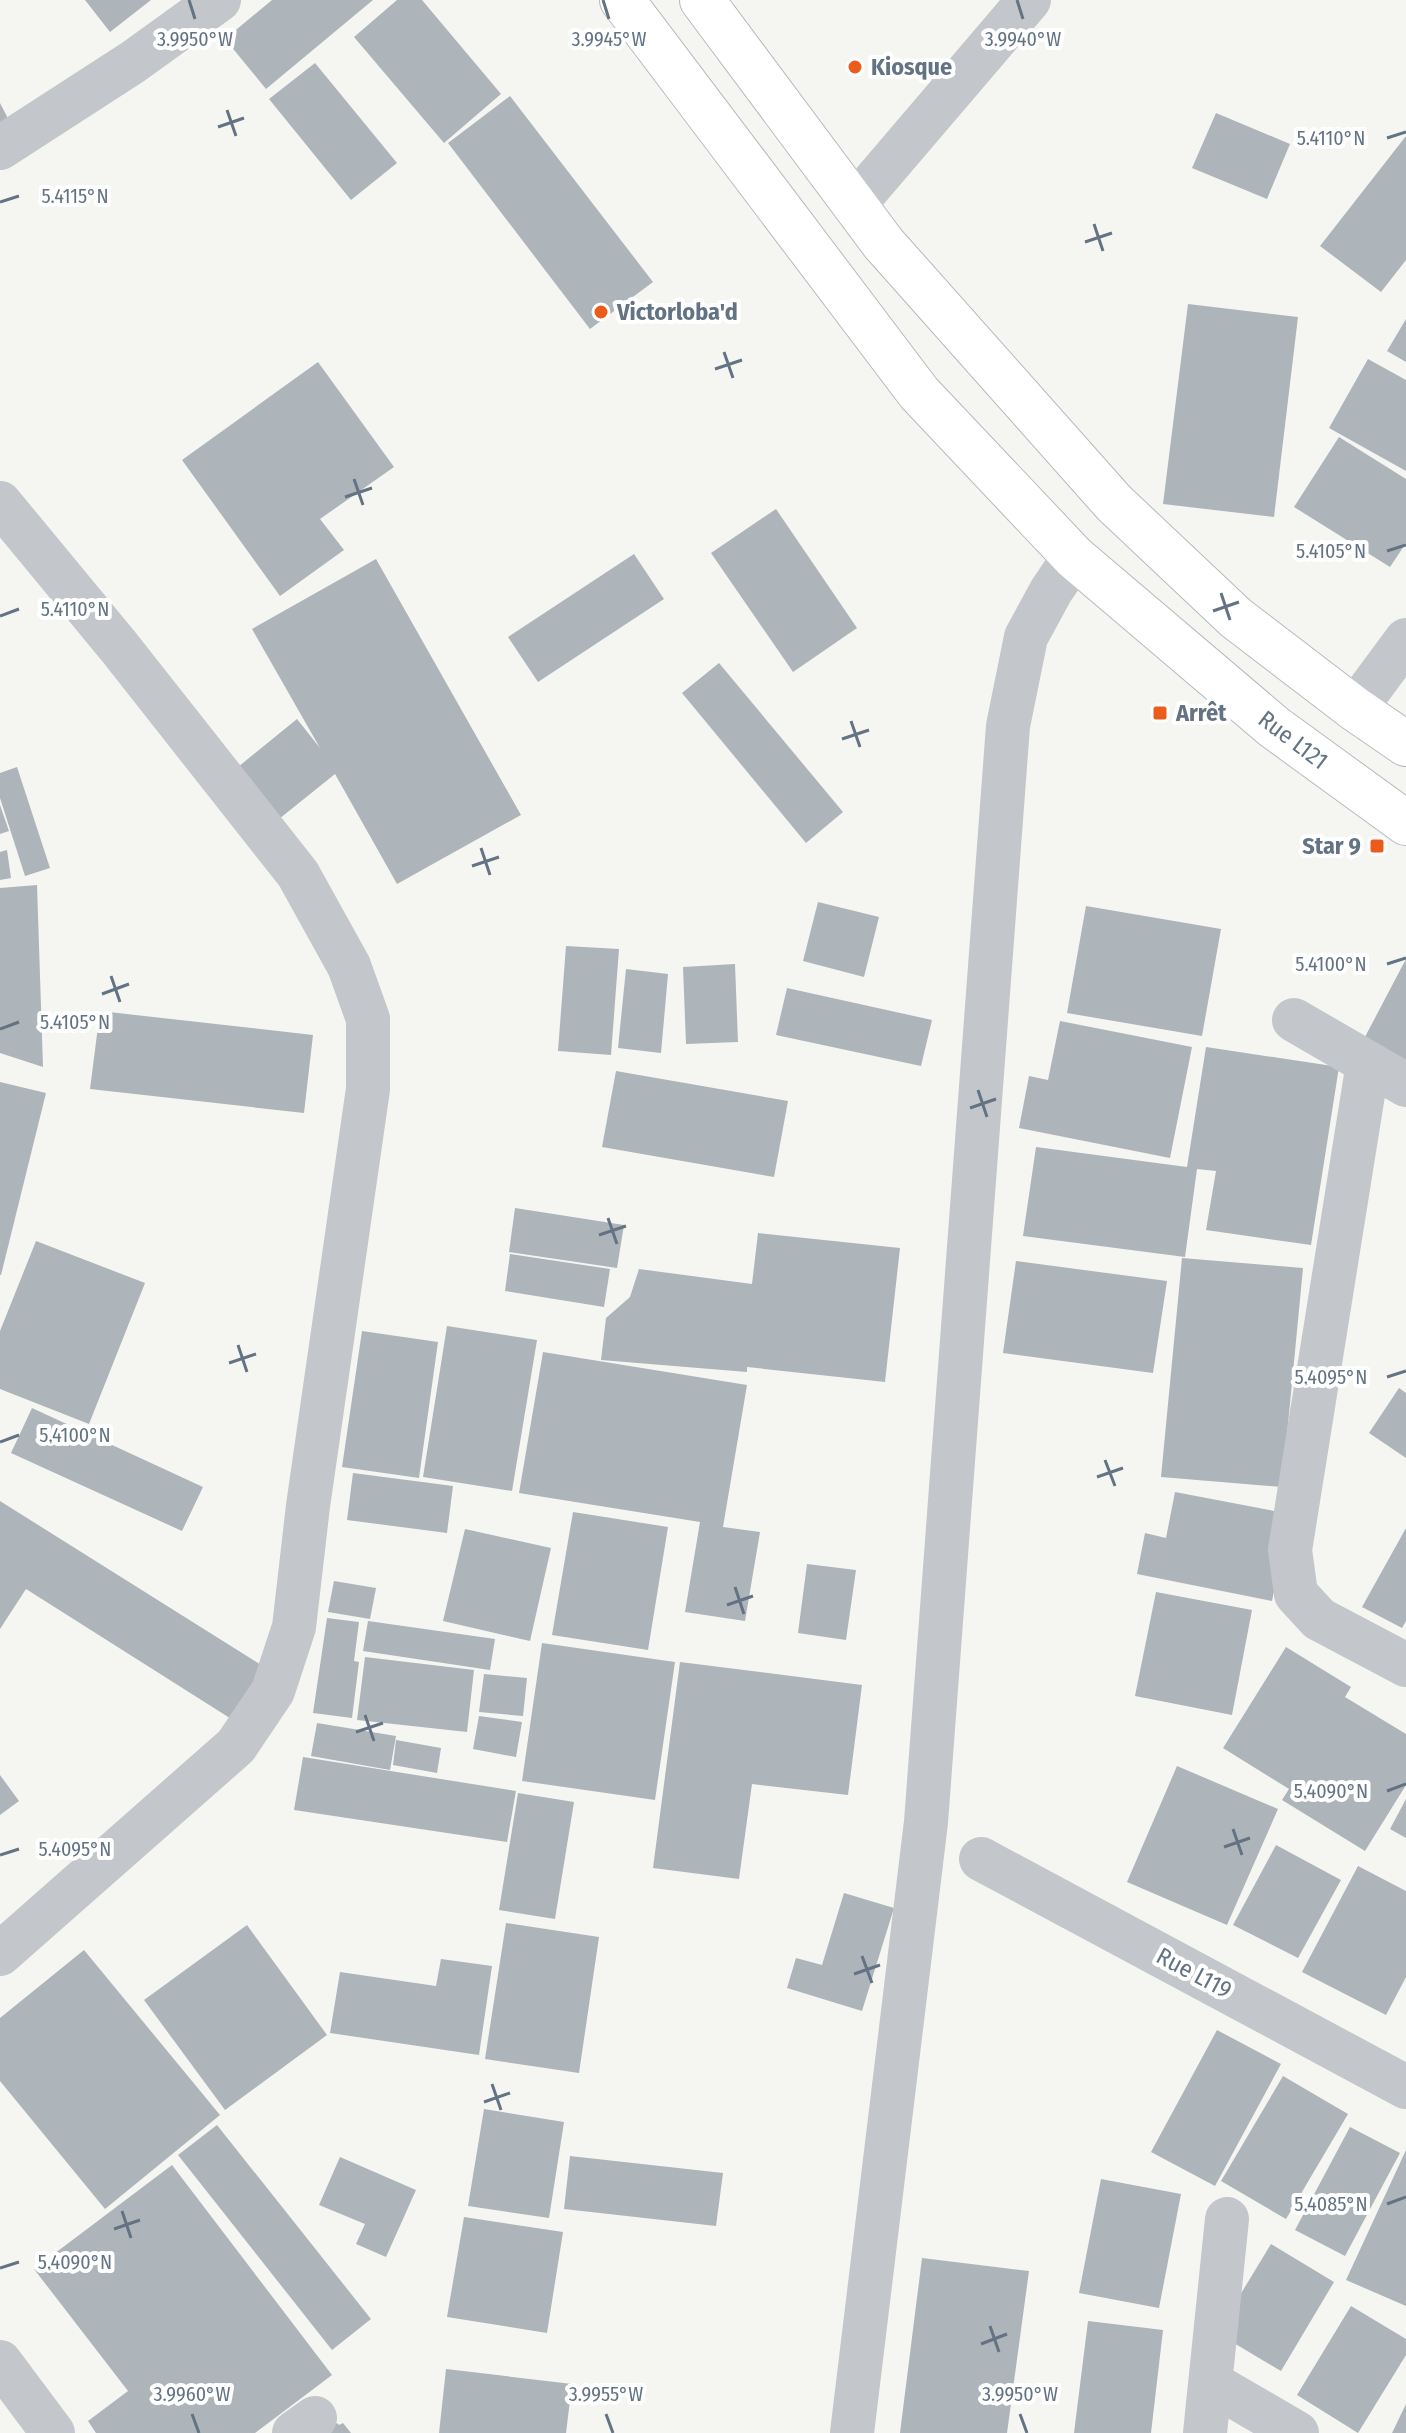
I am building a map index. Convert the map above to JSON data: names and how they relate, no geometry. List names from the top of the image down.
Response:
{
  "streets": {
    "main road": ["Rue L121"],
    "street": ["Rue L119"]
  },
  "places": {
    "other": ["Kiosque", "Victorloba'd"],
    "transit": ["Arrêt", "Star 9"]
  },
  "coordinates": [
    "3.9950°W",
    "3.9945°W",
    "3.9940°W",
    "5.4110°N",
    "5.4115°N",
    "5.4105°N",
    "5.4100°N",
    "5.4095°N",
    "5.4090°N",
    "5.4085°N",
    "3.9960°W",
    "3.9955°W"
  ]
}
